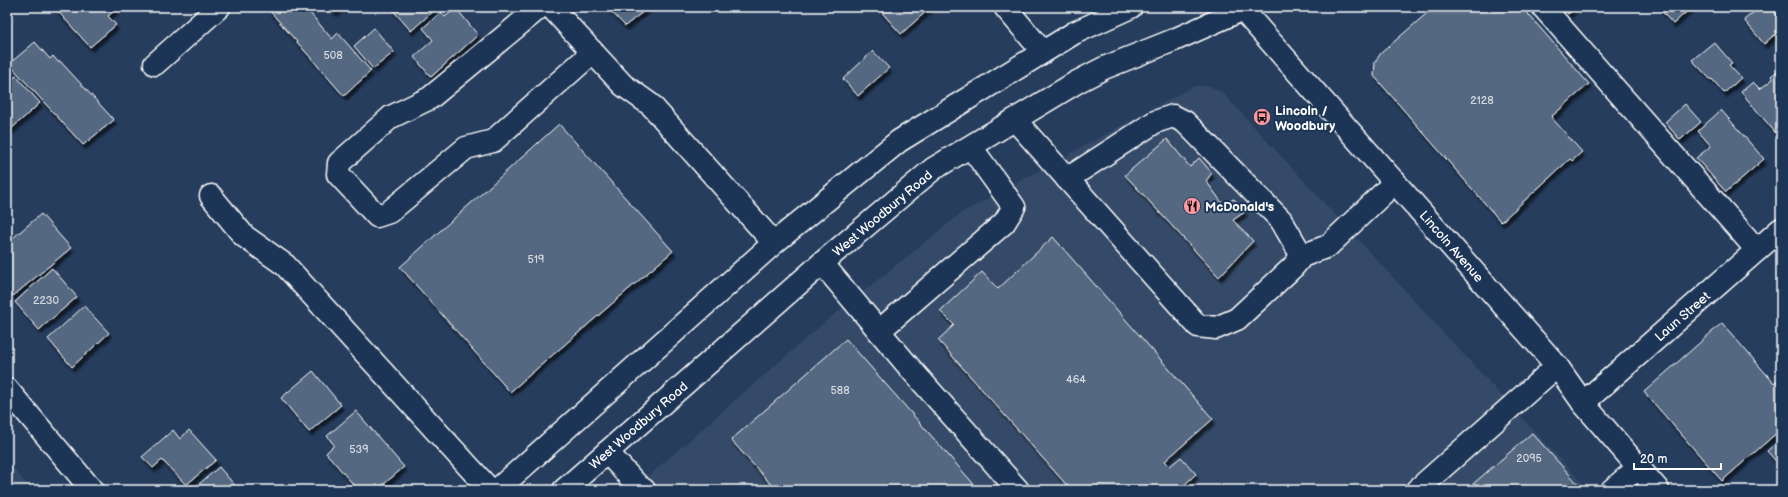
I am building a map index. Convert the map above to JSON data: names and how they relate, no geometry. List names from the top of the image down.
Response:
{
  "streets": {
    "main road": ["West Woodbury Road", "Lincoln Avenue", "Laun Street"]
  },
  "crossings": [
    ["West Woodbury Road", "Lincoln Avenue"],
    ["Lincoln Avenue", "Laun Street"]
  ],
  "places": {
    "bus stop": ["Lincoln / Woodbury"],
    "restaurant": ["McDonald's"]
  },
  "house_numbers": [
    "508",
    "2128",
    "519",
    "2230",
    "464",
    "588",
    "539",
    "2095"
  ],
  "scale_bar": "20 m"
}
